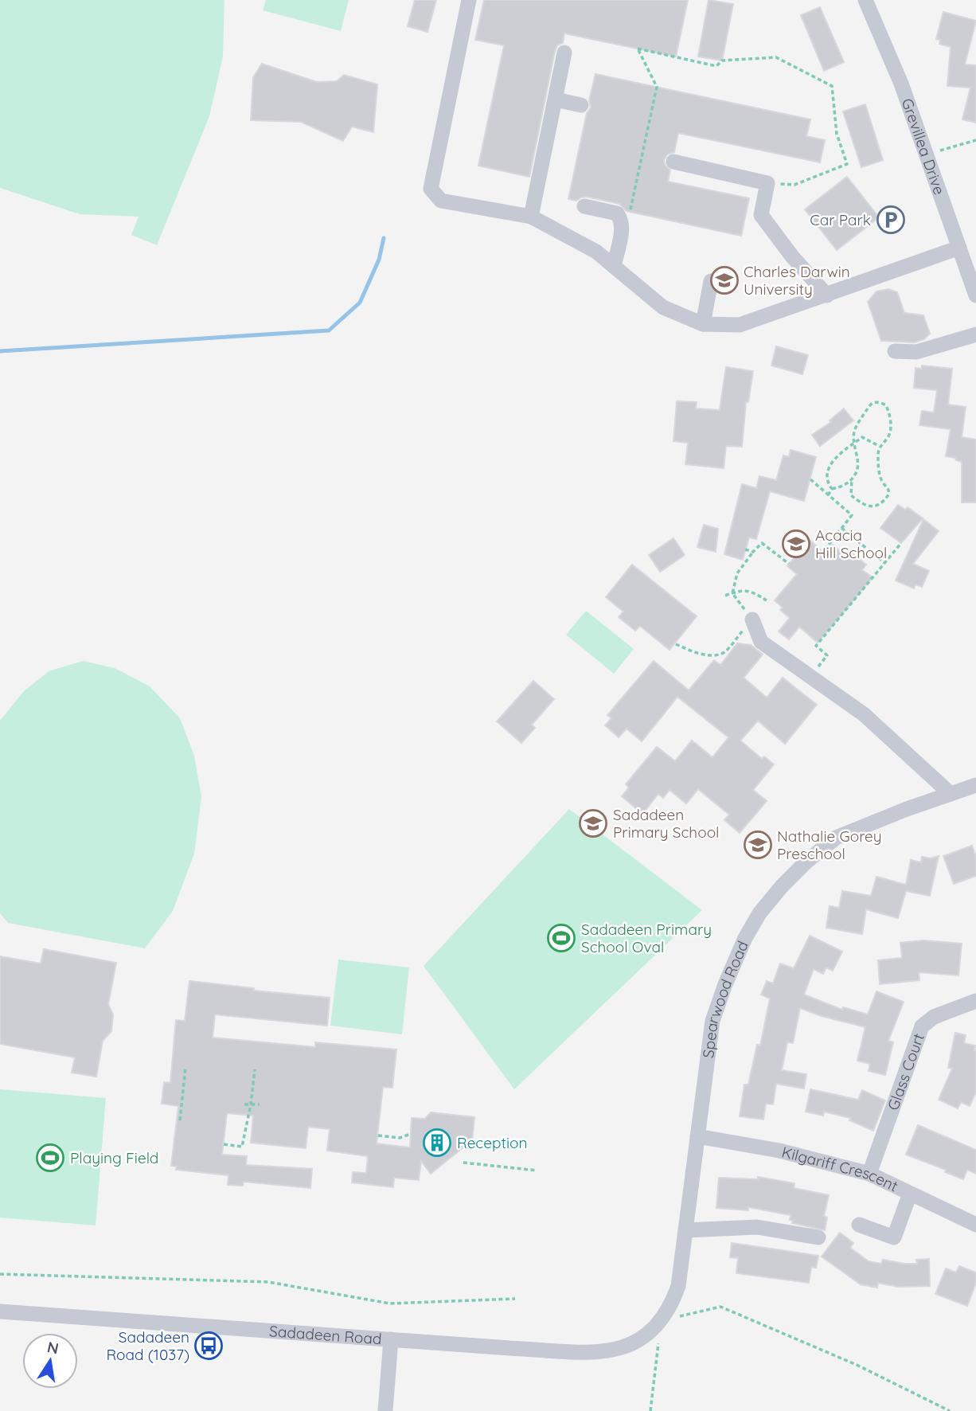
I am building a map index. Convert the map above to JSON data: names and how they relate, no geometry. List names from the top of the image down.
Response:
{
  "streets": {
    "street": [
      "Grevillea Drive",
      "Spearwood Road",
      "Glass Court",
      "Kilgariff Crescent",
      "Sadadeen Road"
    ]
  },
  "crossings": [
    ["Spearwood Road", "Kilgariff Crescent"],
    ["Spearwood Road", "Sadadeen Road"],
    ["Glass Court", "Kilgariff Crescent"]
  ],
  "places": {
    "parking": ["Car Park"],
    "school or university": [
      "Charles Darwin University",
      "Acacia Hill School",
      "Sadadeen Primary School",
      "Nathalie Gorey Preschool"
    ],
    "sports": ["Sadadeen Primary School Oval", "Playing Field"],
    "building": ["Reception"],
    "bus stop": ["Sadadeen Road (1037)"]
  },
  "north": "top"
}
